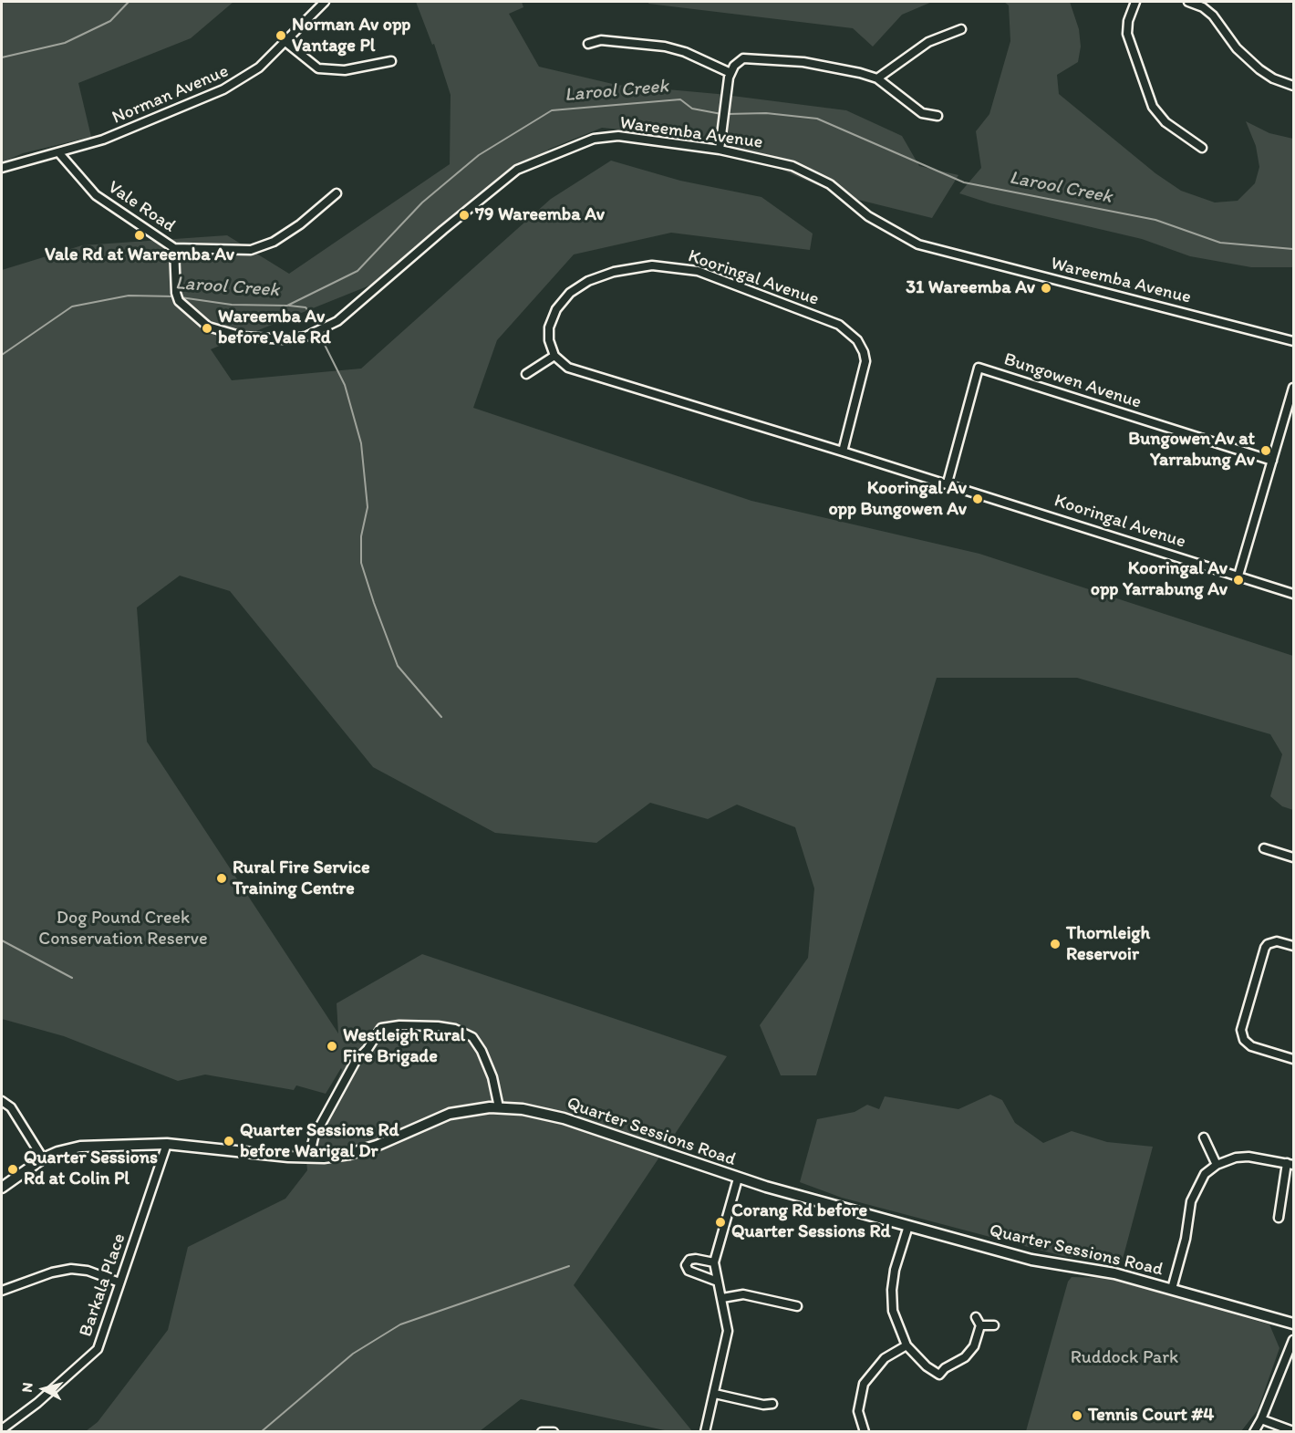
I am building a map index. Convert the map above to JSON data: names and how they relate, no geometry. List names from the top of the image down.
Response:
{
  "streets": {
    "main road": ["Quarter Sessions Road"],
    "street": [
      "Norman Avenue",
      "Wareemba Avenue",
      "Vale Road",
      "Kooringal Avenue",
      "Bungowen Avenue",
      "Barkala Place"
    ]
  },
  "crossings": [
    ["Norman Avenue", "Vale Road"],
    ["Wareemba Avenue", "Vale Road"],
    ["Kooringal Avenue", "Bungowen Avenue"],
    ["Quarter Sessions Road", "Barkala Place"]
  ],
  "water": ["Larool Creek"],
  "parks": ["Dog Pound Creek Conservation Reserve", "Ruddock Park"],
  "places": [
    "Norman Av opp Vantage Pl",
    "79 Wareemba Av",
    "Vale Rd at Wareemba Av",
    "31 Wareemba Av",
    "Wareemba Av before Vale Rd",
    "Bungowen Av at Yarrabung Av",
    "Kooringal Av opp Bungowen Av",
    "Kooringal Av opp Yarrabung Av",
    "Rural Fire Service Training Centre",
    "Thornleigh Reservoir",
    "Westleigh Rural Fire Brigade",
    "Quarter Sessions Rd before Warigal Dr",
    "Quarter Sessions Rd at Colin Pl",
    "Corang Rd before Quarter Sessions Rd",
    "Tennis Court #4"
  ],
  "north": "left"
}
